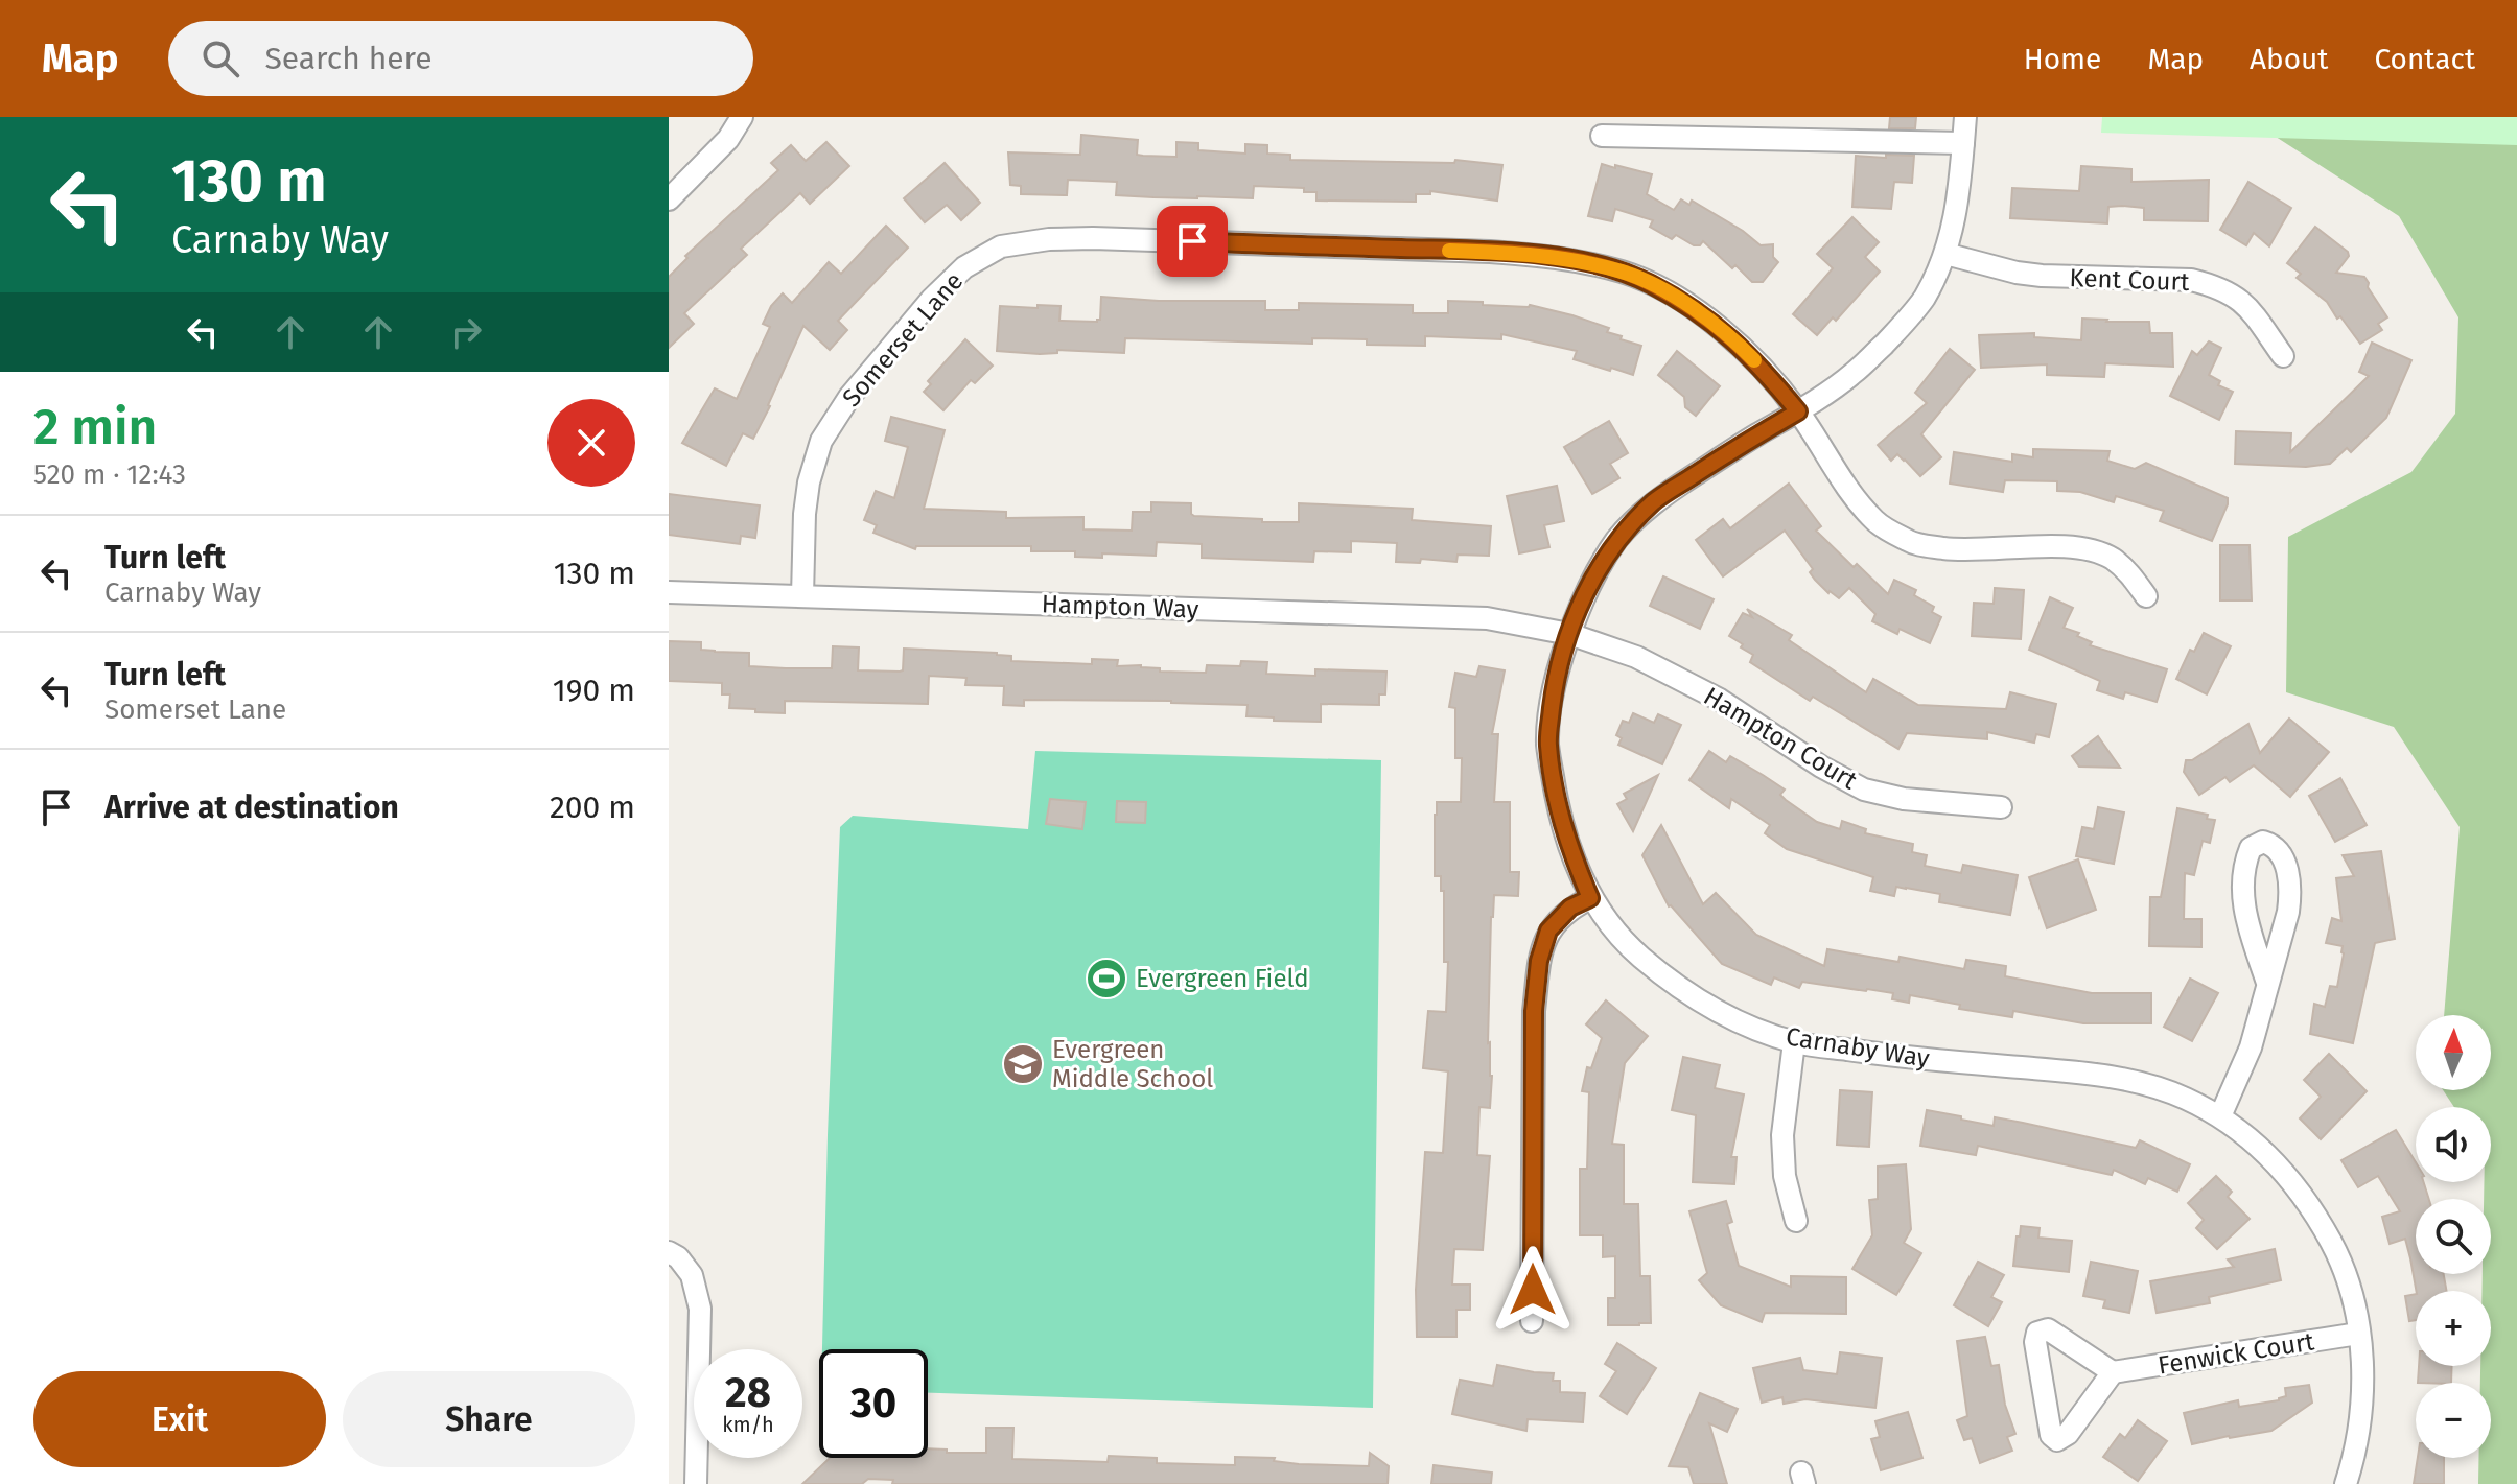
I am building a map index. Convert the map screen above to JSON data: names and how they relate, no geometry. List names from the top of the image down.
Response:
{
  "streets": {
    "street": [
      "Kent Court",
      "Somerset Lane",
      "Hampton Way",
      "Hampton Court",
      "Carnaby Way",
      "Fenwick Court"
    ]
  },
  "crossings": [
    ["Kent Court", "Carnaby Way"],
    ["Somerset Lane", "Hampton Way"],
    ["Somerset Lane", "Carnaby Way"],
    ["Hampton Way", "Hampton Court"],
    ["Hampton Way", "Carnaby Way"],
    ["Hampton Court", "Carnaby Way"],
    ["Carnaby Way", "Fenwick Court"]
  ],
  "places": {
    "sports": ["Evergreen Field"],
    "school or university": ["Evergreen Middle School"]
  },
  "north": "top",
  "page": {
    "header": "Map",
    "search": "Search here",
    "nav": [
      "Home",
      "Map",
      "About",
      "Contact"
    ],
    "turn": ["130 m", "Carnaby Way"],
    "heading": ["2 min", "520 m · 12:43"],
    "list": [
      {
        "name": "Turn left",
        "note": "Carnaby Way",
        "value": "130 m"
      },
      {
        "name": "Turn left",
        "note": "Somerset Lane",
        "value": "190 m"
      },
      {
        "name": "Arrive at destination",
        "value": "200 m"
      }
    ],
    "map_buttons": ["+", "−"],
    "speed": "28 km/h",
    "limit": "30",
    "buttons": ["Exit", "Share"]
  }
}
